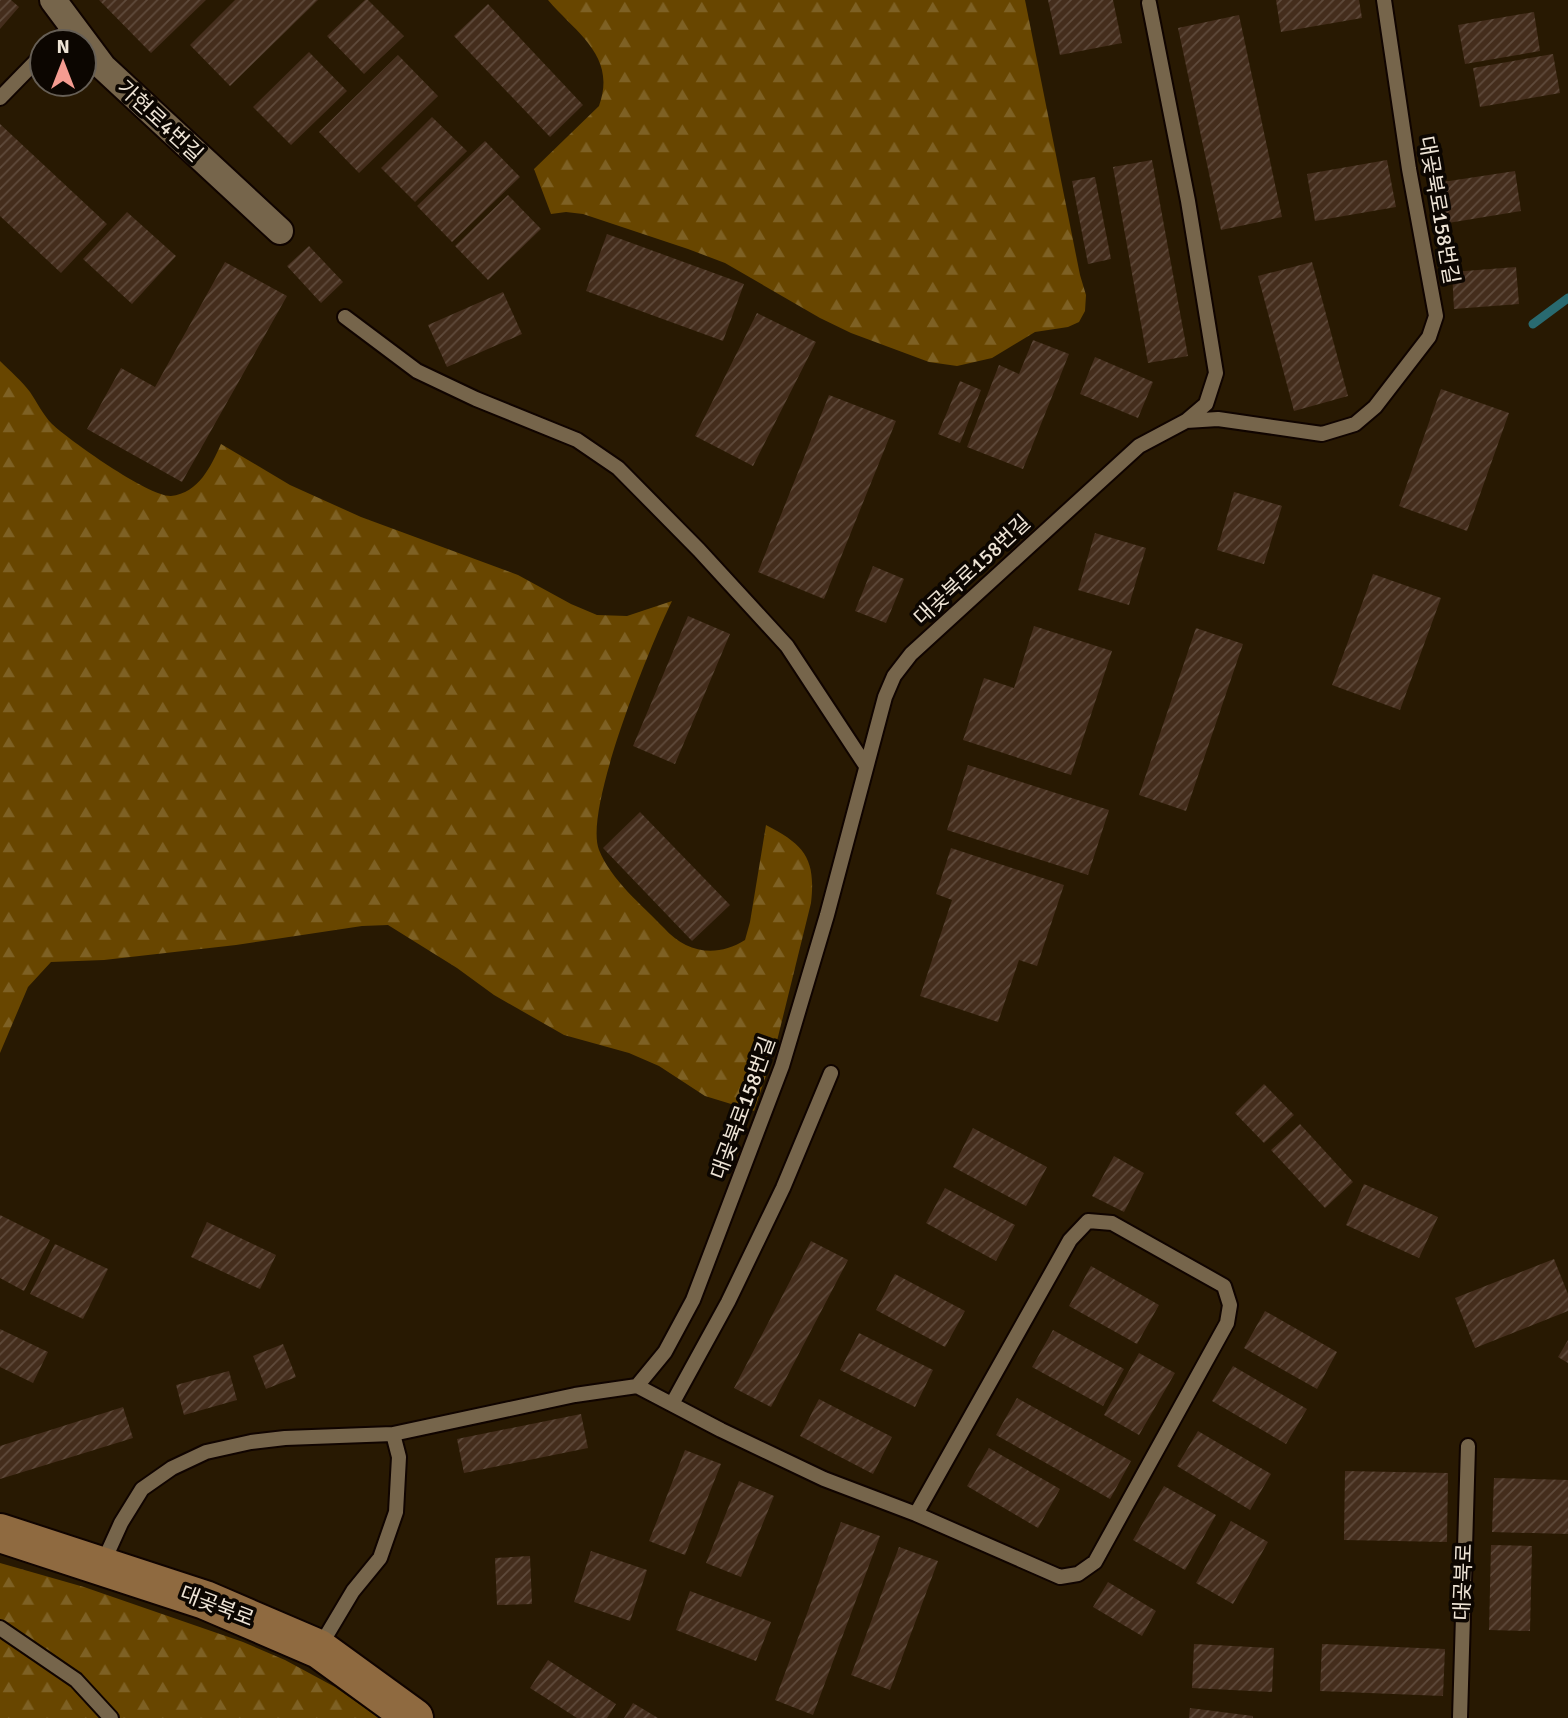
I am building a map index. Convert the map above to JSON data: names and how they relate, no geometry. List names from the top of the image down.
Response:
{
  "streets": {
    "street": ["가현로4번길", "대곶북로"],
    "lane": ["대곶북로158번길"]
  },
  "north": "top"
}
